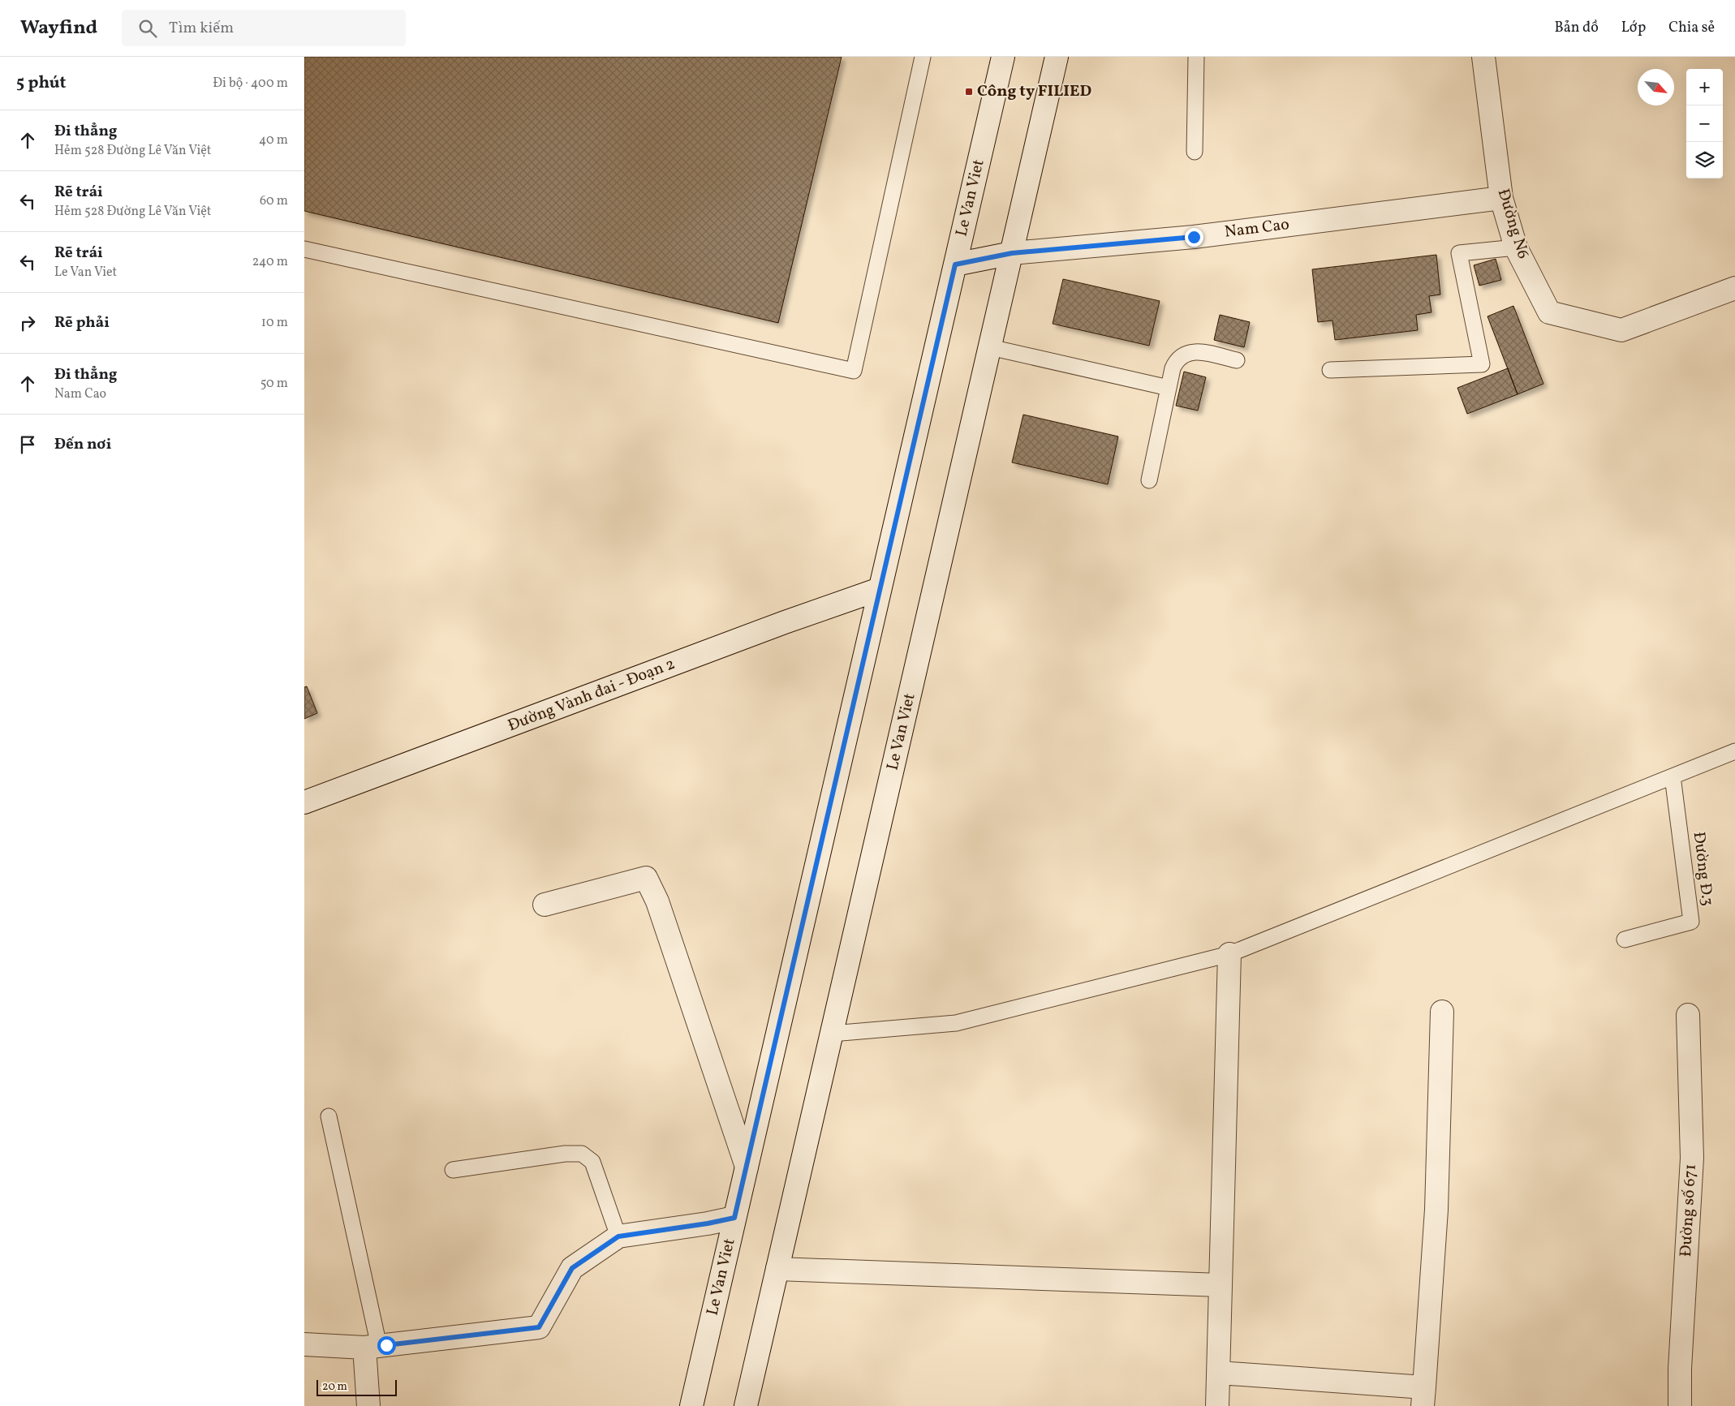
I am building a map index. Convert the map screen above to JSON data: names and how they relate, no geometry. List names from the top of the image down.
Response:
{
  "streets": {
    "street": [
      "Le Van Viet",
      "Đường N6",
      "Nam Cao",
      "Đường Vành đai - Đoạn 2",
      "Đường số 671"
    ],
    "lane": ["Đường Đ.3"]
  },
  "crossings": [
    ["Le Van Viet", "Nam Cao"],
    ["Le Van Viet", "Đường Vành đai - Đoạn 2"],
    ["Đường N6", "Nam Cao"]
  ],
  "places": {
    "transit": ["Công ty FILIED"]
  },
  "scale_bar": "20 m",
  "north": "bottom right",
  "page": {
    "header": "Wayfind",
    "search": "Tìm kiếm",
    "nav": ["Bản đồ", "Lớp", "Chia sẻ"],
    "heading": ["5 phút", "Đi bộ · 400 m"],
    "map_buttons": ["+", "−"],
    "list": [
      ["Đi thẳng", "Hẻm 528 Đường Lê Văn Việt", "40 m"],
      ["Rẽ trái", "Hẻm 528 Đường Lê Văn Việt", "60 m"],
      ["Rẽ trái", "Le Van Viet", "240 m"],
      ["Rẽ phải", "10 m"],
      ["Đi thẳng", "Nam Cao", "50 m"],
      "Đến nơi"
    ],
    "scale": "20 m"
  }
}
